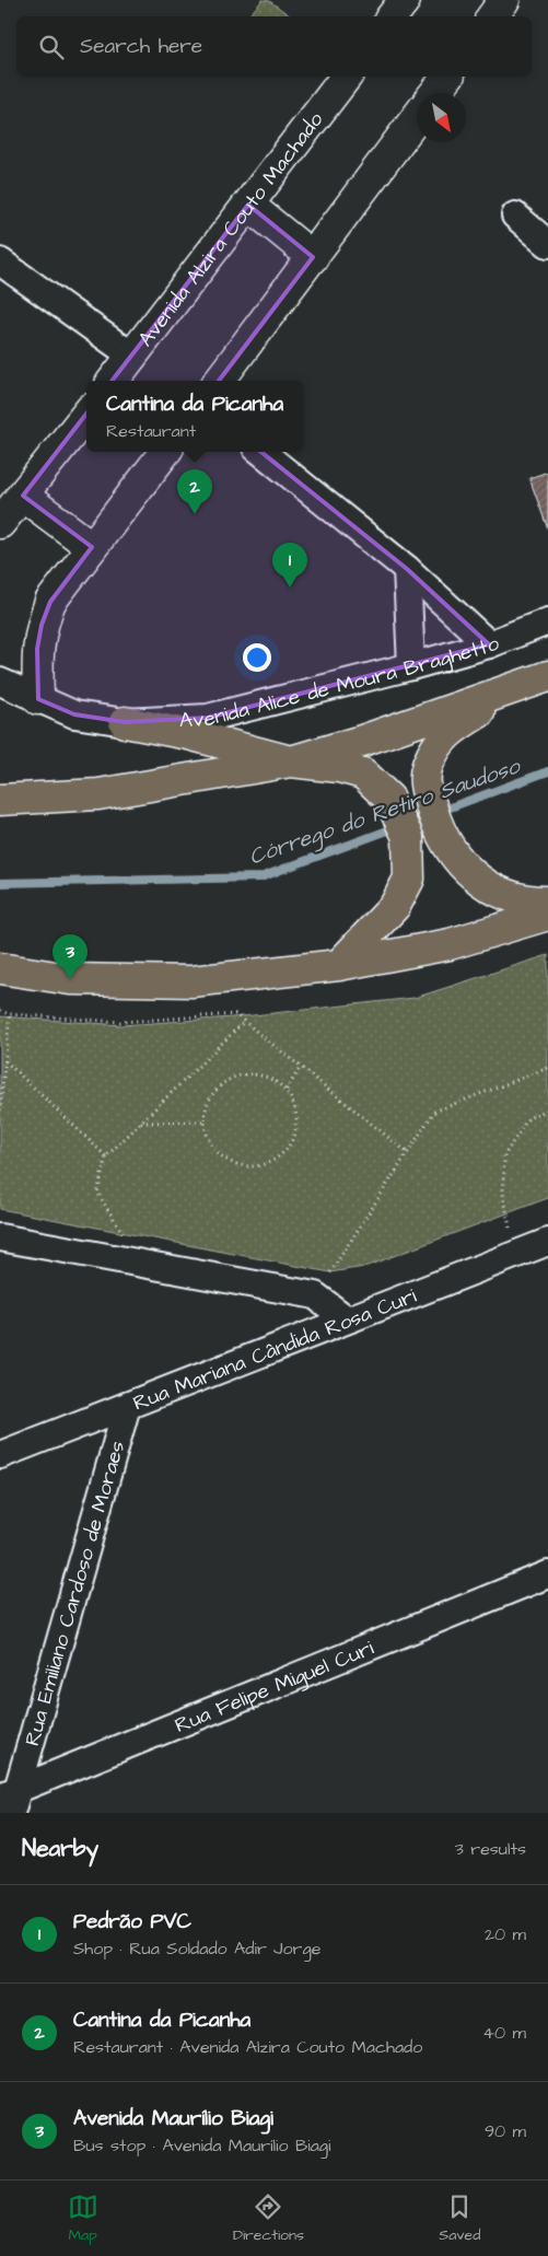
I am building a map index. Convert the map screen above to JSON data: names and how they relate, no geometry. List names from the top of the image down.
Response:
{
  "streets": {
    "street": [
      "Avenida Alzira Couto Machado",
      "Avenida Alice de Moura Braghetto",
      "Rua Mariana Cândida Rosa Curi",
      "Rua Emiliano Cardoso de Moraes",
      "Rua Felipe Miguel Curi"
    ]
  },
  "crossings": [
    ["Rua Mariana Cândida Rosa Curi", "Rua Emiliano Cardoso de Moraes"],
    ["Rua Emiliano Cardoso de Moraes", "Rua Felipe Miguel Curi"]
  ],
  "water": ["Córrego do Retiro Saudoso"],
  "north": "bottom right",
  "page": {
    "search": "Search here",
    "popup": ["Cantina da Picanha", "Restaurant"],
    "pins": ["2", "1", "3"],
    "heading": ["Nearby", "3 results"],
    "list": [
      {
        "mark": "1",
        "name": "Pedrão PVC",
        "note": "Shop · Rua Soldado Adir Jorge",
        "value": "20 m"
      },
      {
        "mark": "2",
        "name": "Cantina da Picanha",
        "note": "Restaurant · Avenida Alzira Couto Machado",
        "value": "40 m"
      },
      {
        "mark": "3",
        "name": "Avenida Maurílio Biagi",
        "note": "Bus stop · Avenida Maurílio Biagi",
        "value": "90 m"
      }
    ],
    "nav": ["Map", "Directions", "Saved"]
  }
}
